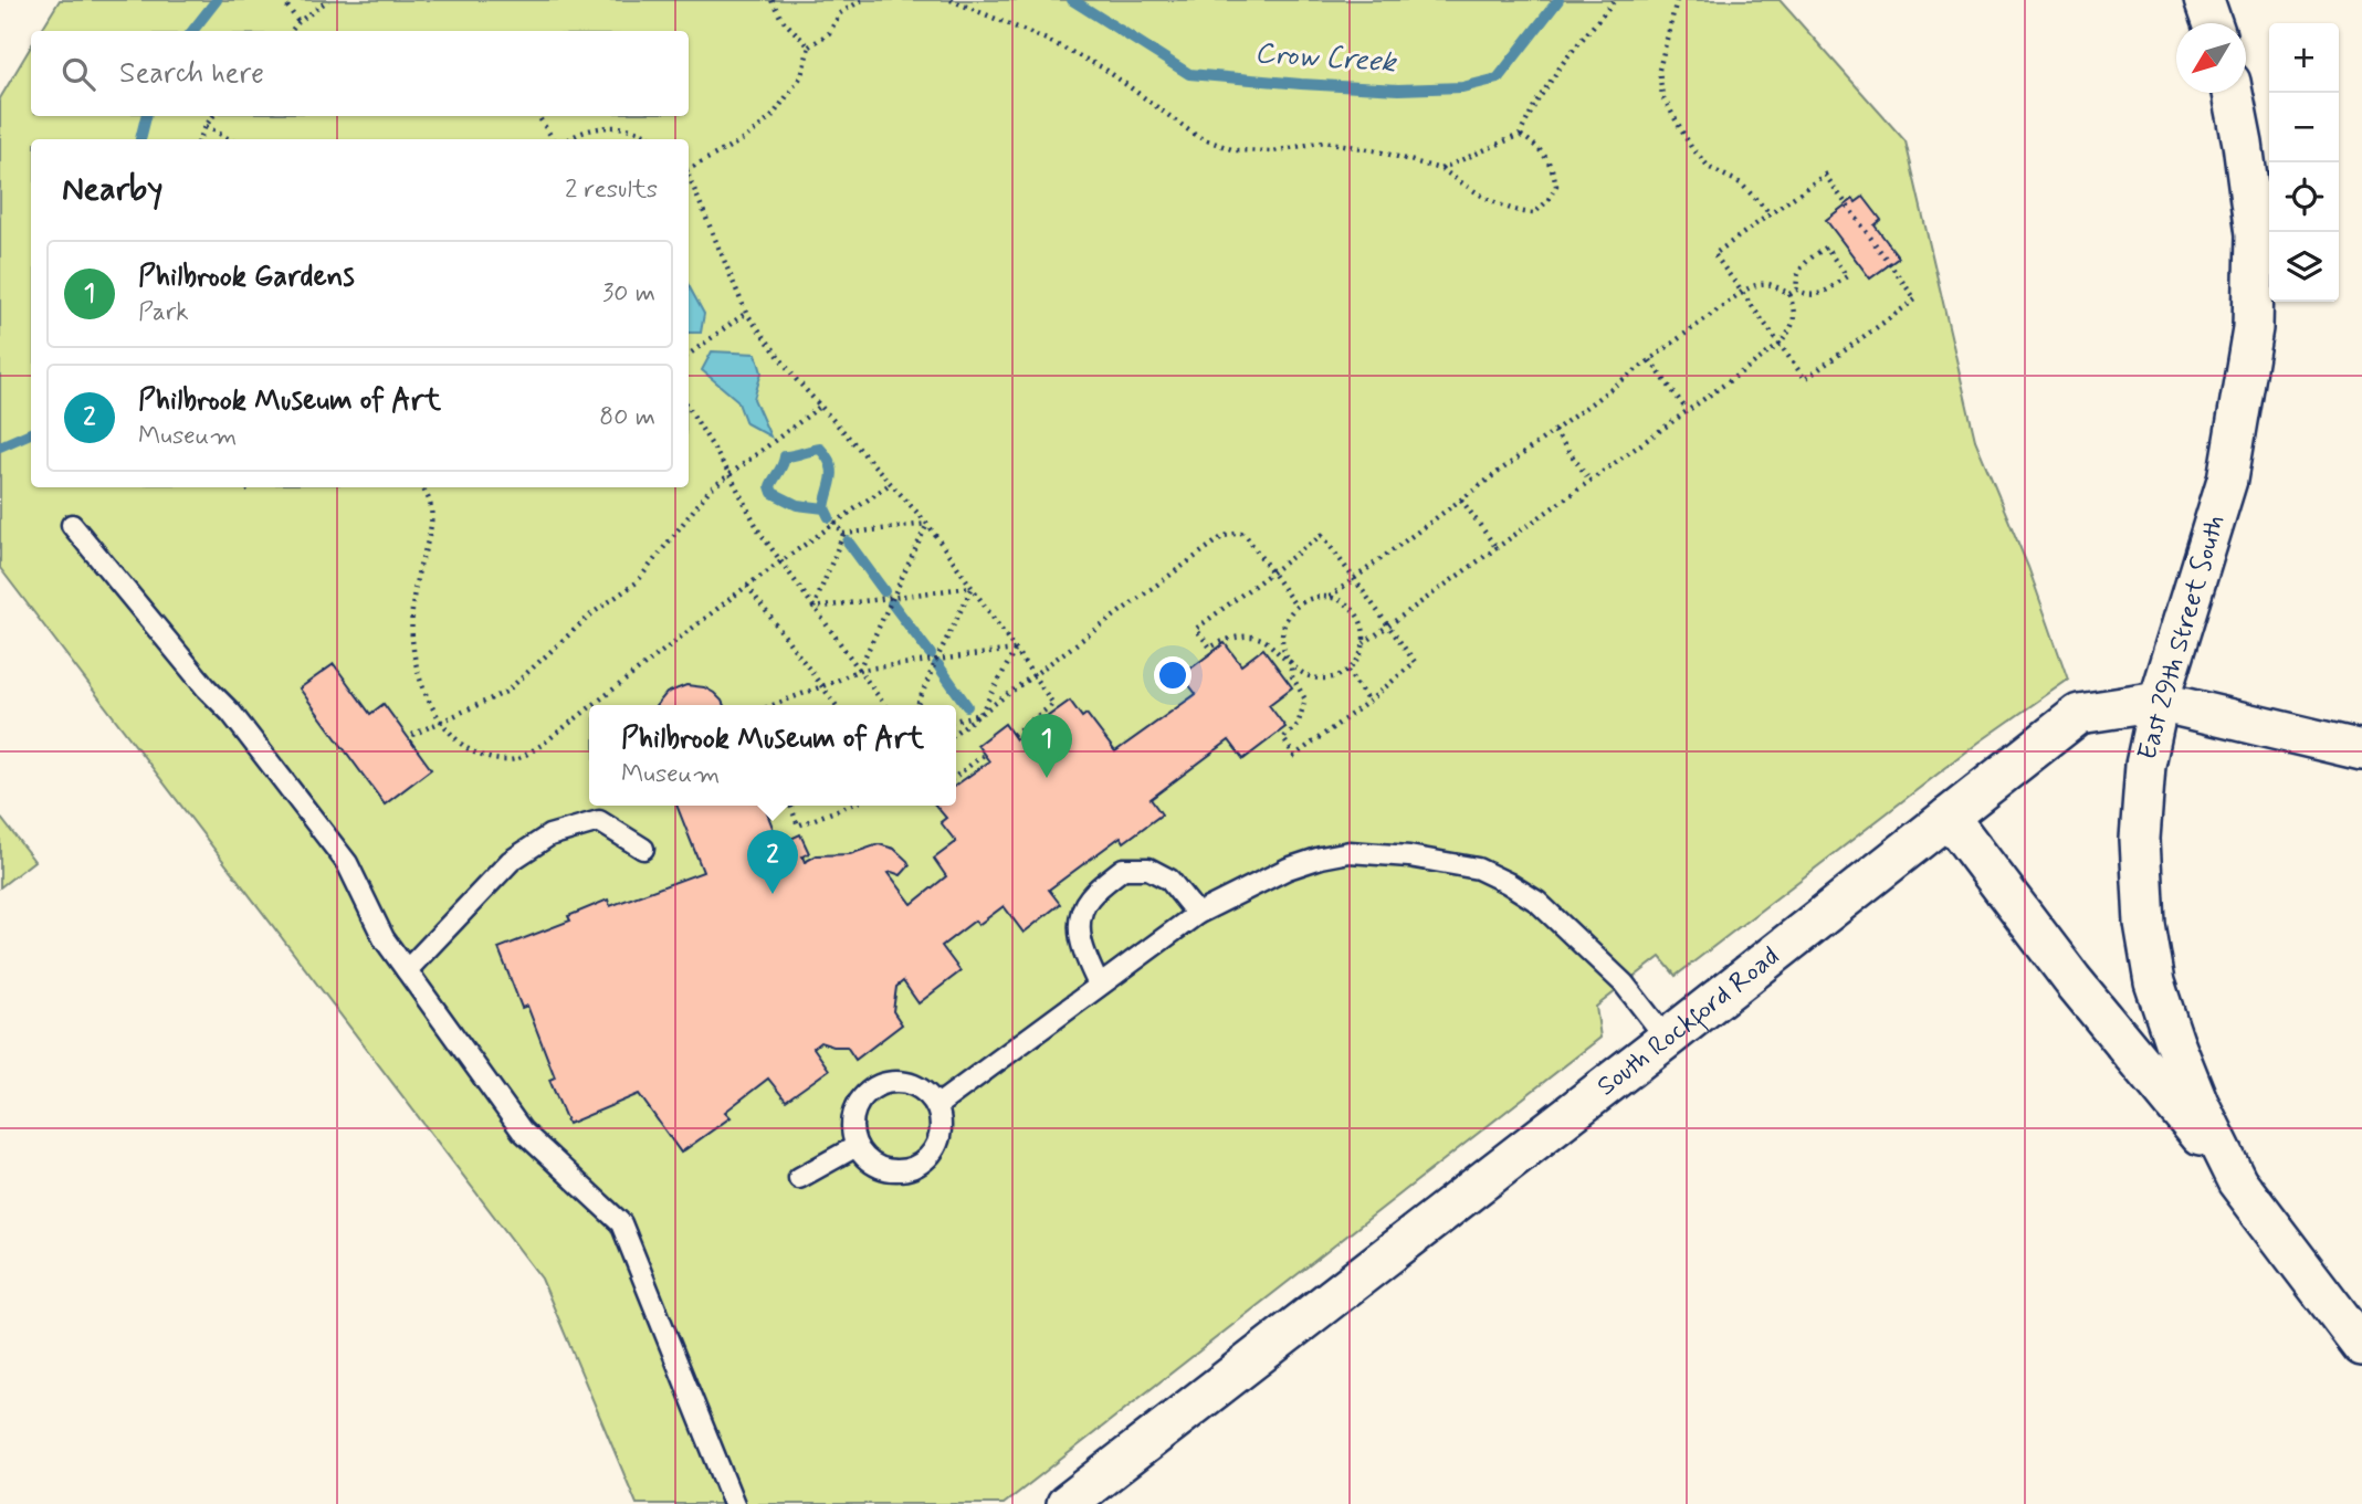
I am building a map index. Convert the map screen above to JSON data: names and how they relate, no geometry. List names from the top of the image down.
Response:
{
  "streets": {
    "street": ["East 29th Street South", "South Rockford Road"]
  },
  "crossings": [
    ["East 29th Street South", "South Rockford Road"]
  ],
  "water": ["Crow Creek"],
  "north": "bottom left",
  "page": {
    "map_buttons": ["+", "−"],
    "search": "Search here",
    "heading": ["Nearby", "2 results"],
    "list": [
      {
        "mark": "1",
        "name": "Philbrook Gardens",
        "note": "Park",
        "value": "30 m"
      },
      {
        "mark": "2",
        "name": "Philbrook Museum of Art",
        "note": "Museum",
        "value": "80 m"
      }
    ],
    "popup": ["Philbrook Museum of Art", "Museum"],
    "pins": ["1", "2"]
  }
}
